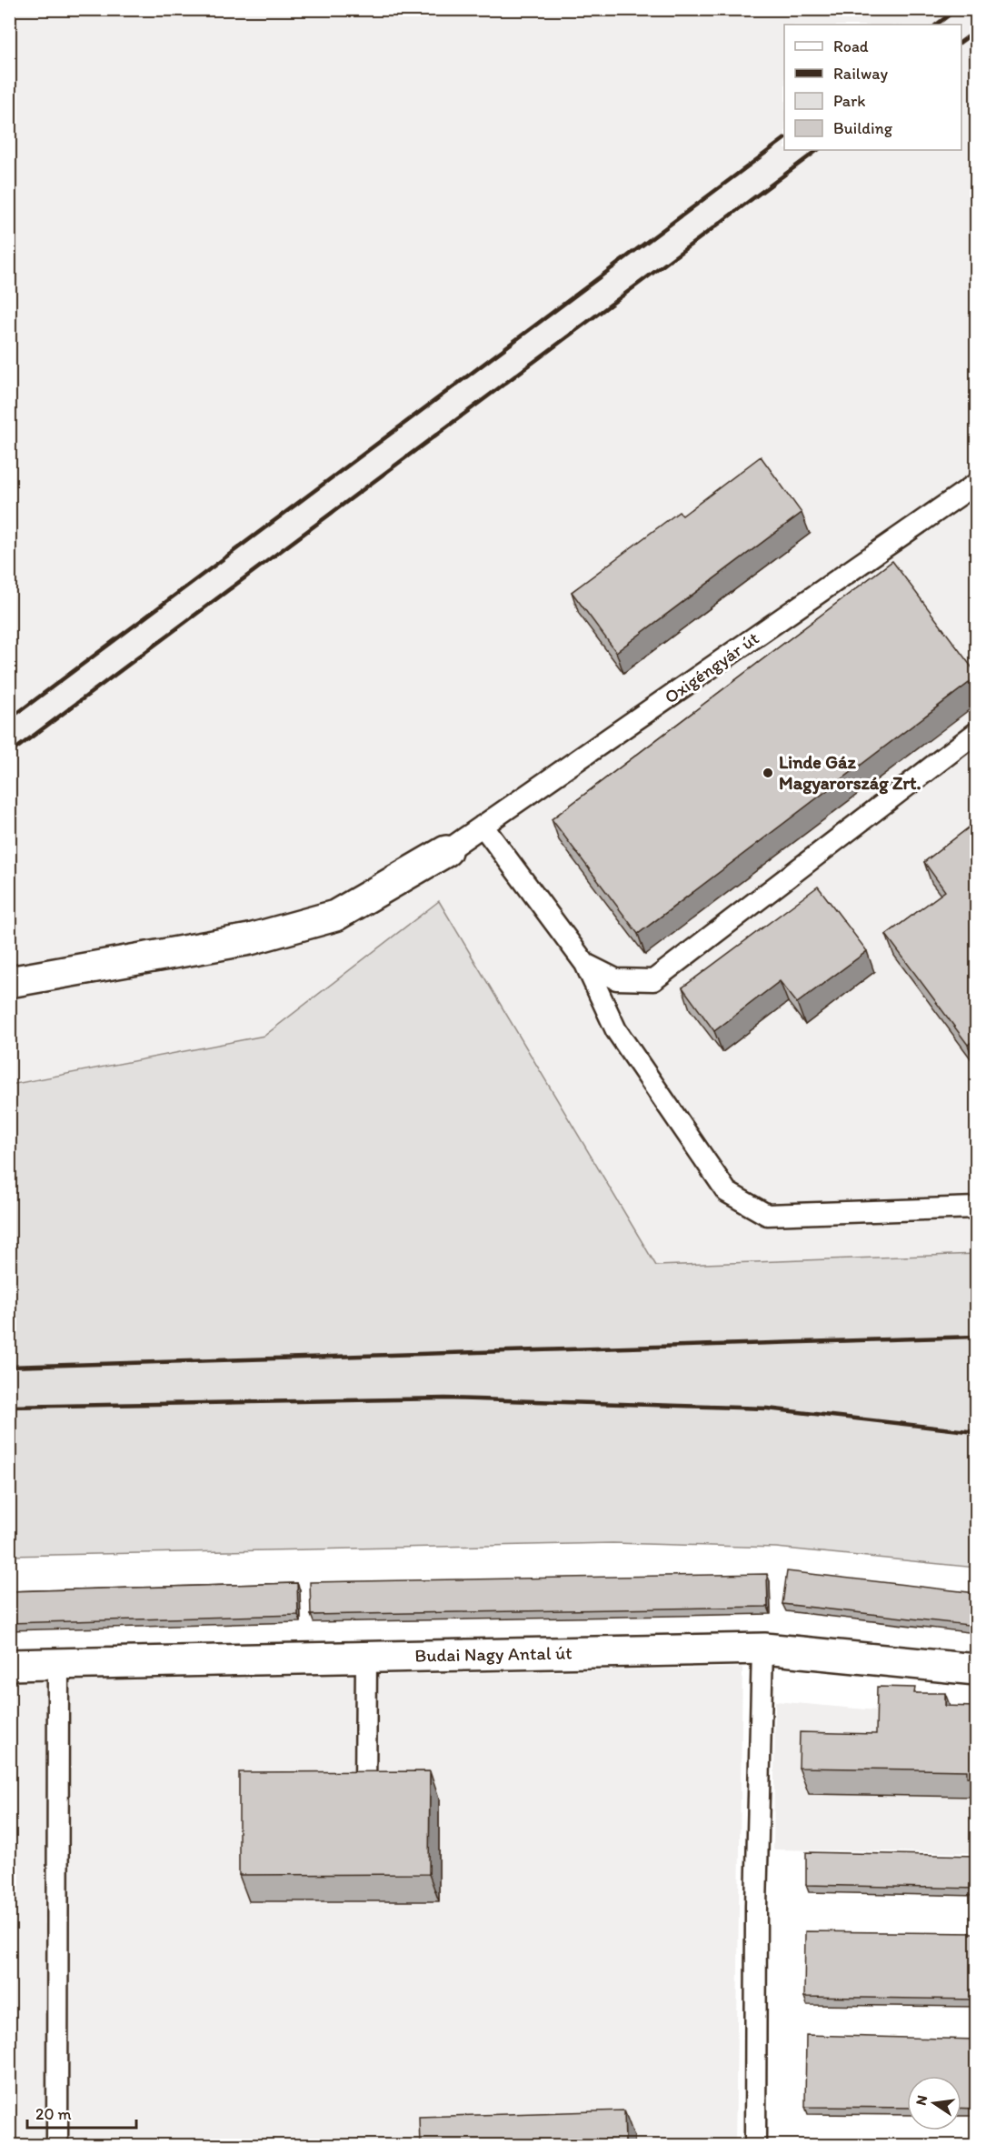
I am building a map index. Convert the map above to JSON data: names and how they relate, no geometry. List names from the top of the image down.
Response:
{
  "streets": {
    "street": ["Budai Nagy Antal út"],
    "lane": ["Oxigéngyár út"]
  },
  "places": ["Linde Gáz Magyarország Zrt."],
  "legend": [
    "Road",
    "Railway",
    "Park",
    "Building"
  ],
  "scale_bar": "20 m",
  "north": "left"
}
